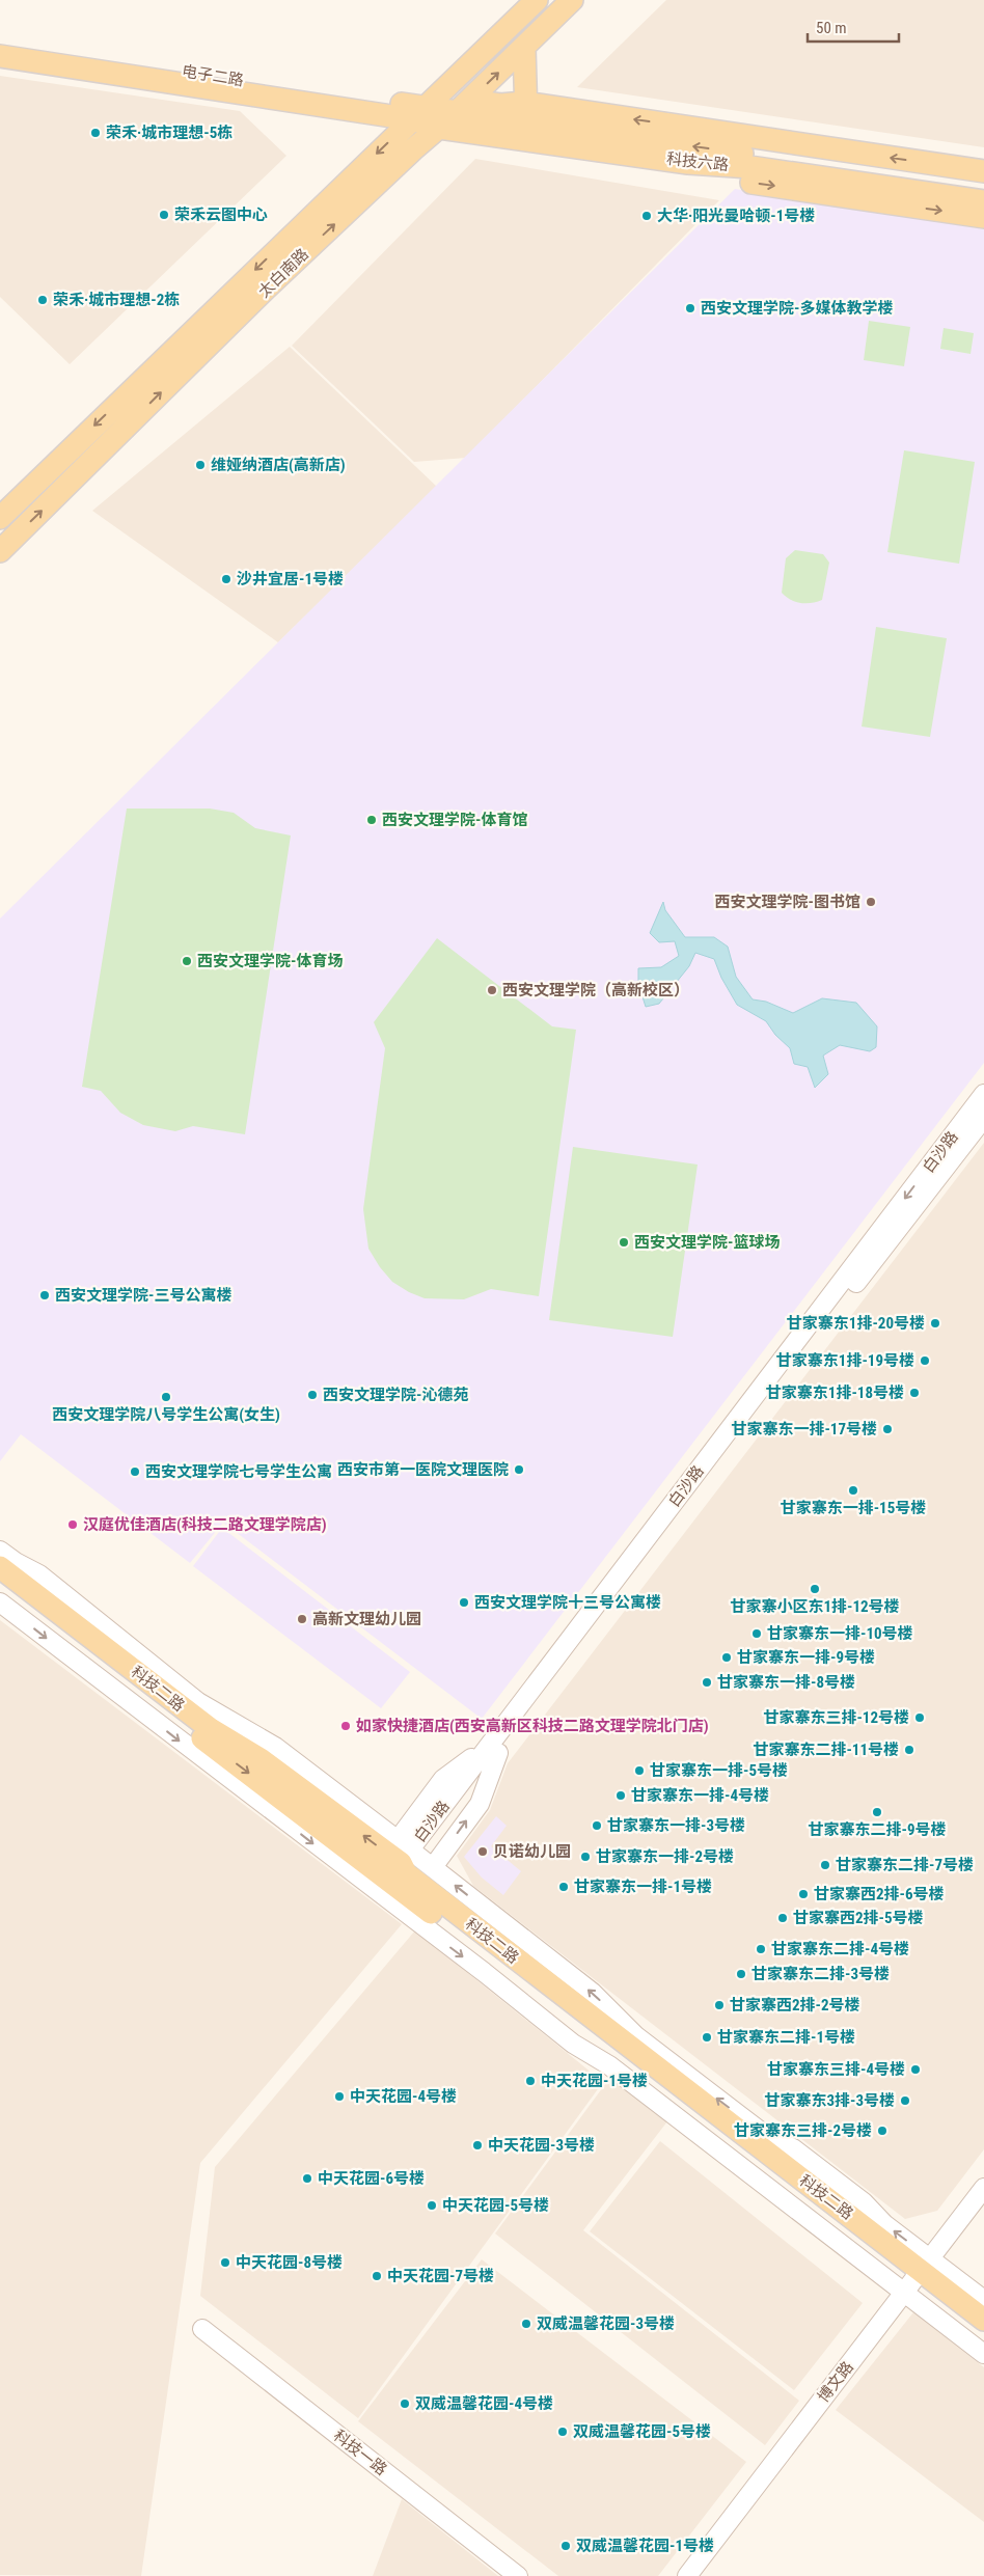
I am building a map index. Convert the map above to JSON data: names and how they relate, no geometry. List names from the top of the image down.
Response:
{
  "streets": {
    "main road": [
      "电子二路",
      "科技六路",
      "太白南路",
      "科技二路"
    ],
    "street": ["白沙路", "博文路", "科技一路"]
  },
  "crossings": [
    ["电子二路", "科技六路"],
    ["电子二路", "太白南路"],
    ["科技六路", "太白南路"],
    ["白沙路", "科技二路"],
    ["科技二路", "博文路"]
  ],
  "places": [
    "荣禾·城市理想-5栋",
    "荣禾云图中心",
    "大华·阳光曼哈顿-1号楼",
    "荣禾·城市理想-2栋",
    "西安文理学院-多媒体教学楼",
    "维娅纳酒店(高新店)",
    "沙井宜居-1号楼",
    "西安文理学院-体育馆",
    "西安文理学院-图书馆",
    "西安文理学院-体育场",
    "西安文理学院（高新校区）",
    "西安文理学院-篮球场",
    "西安文理学院-三号公寓楼",
    "甘家寨东1排-20号楼",
    "甘家寨东1排-19号楼",
    "甘家寨东1排-18号楼",
    "西安文理学院-沁德苑",
    "西安文理学院八号学生公寓(女生)",
    "甘家寨东一排-17号楼",
    "西安市第一医院文理医院",
    "西安文理学院七号学生公寓",
    "甘家寨东一排-15号楼",
    "汉庭优佳酒店(科技二路文理学院店)",
    "甘家寨小区东1排-12号楼",
    "西安文理学院十三号公寓楼",
    "高新文理幼儿园",
    "甘家寨东一排-10号楼",
    "甘家寨东一排-9号楼",
    "甘家寨东一排-8号楼",
    "甘家寨东三排-12号楼",
    "如家快捷酒店(西安高新区科技二路文理学院北门店)",
    "甘家寨东二排-11号楼",
    "甘家寨东一排-5号楼",
    "甘家寨东一排-4号楼",
    "甘家寨东二排-9号楼",
    "甘家寨东一排-3号楼",
    "贝诺幼儿园",
    "甘家寨东一排-2号楼",
    "甘家寨东二排-7号楼",
    "甘家寨东一排-1号楼",
    "甘家寨西2排-6号楼",
    "甘家寨西2排-5号楼",
    "甘家寨东二排-4号楼",
    "甘家寨东二排-3号楼",
    "甘家寨西2排-2号楼",
    "甘家寨东二排-1号楼",
    "甘家寨东三排-4号楼",
    "中天花园-1号楼",
    "中天花园-4号楼",
    "甘家寨东3排-3号楼",
    "甘家寨东三排-2号楼",
    "中天花园-3号楼",
    "中天花园-6号楼",
    "中天花园-5号楼",
    "中天花园-8号楼",
    "中天花园-7号楼",
    "双威温馨花园-3号楼",
    "双威温馨花园-4号楼",
    "双威温馨花园-5号楼",
    "双威温馨花园-1号楼"
  ],
  "scale_bar": "50 m"
}
